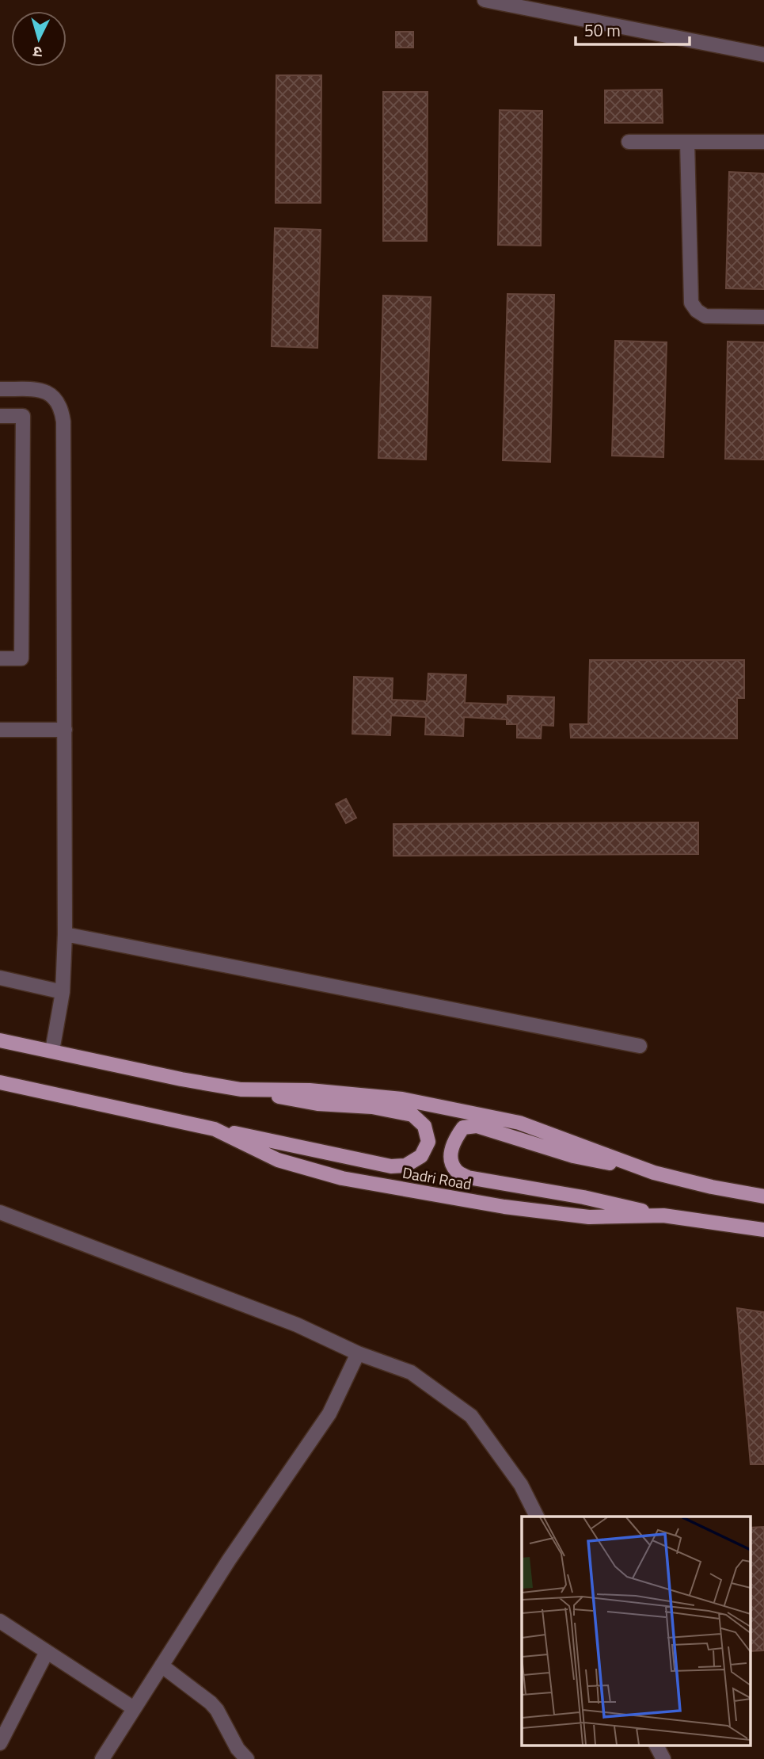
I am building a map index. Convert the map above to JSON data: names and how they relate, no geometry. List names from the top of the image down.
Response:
{
  "streets": {
    "main road": ["Dadri Road"]
  },
  "scale_bar": "50 m",
  "north": "bottom"
}
